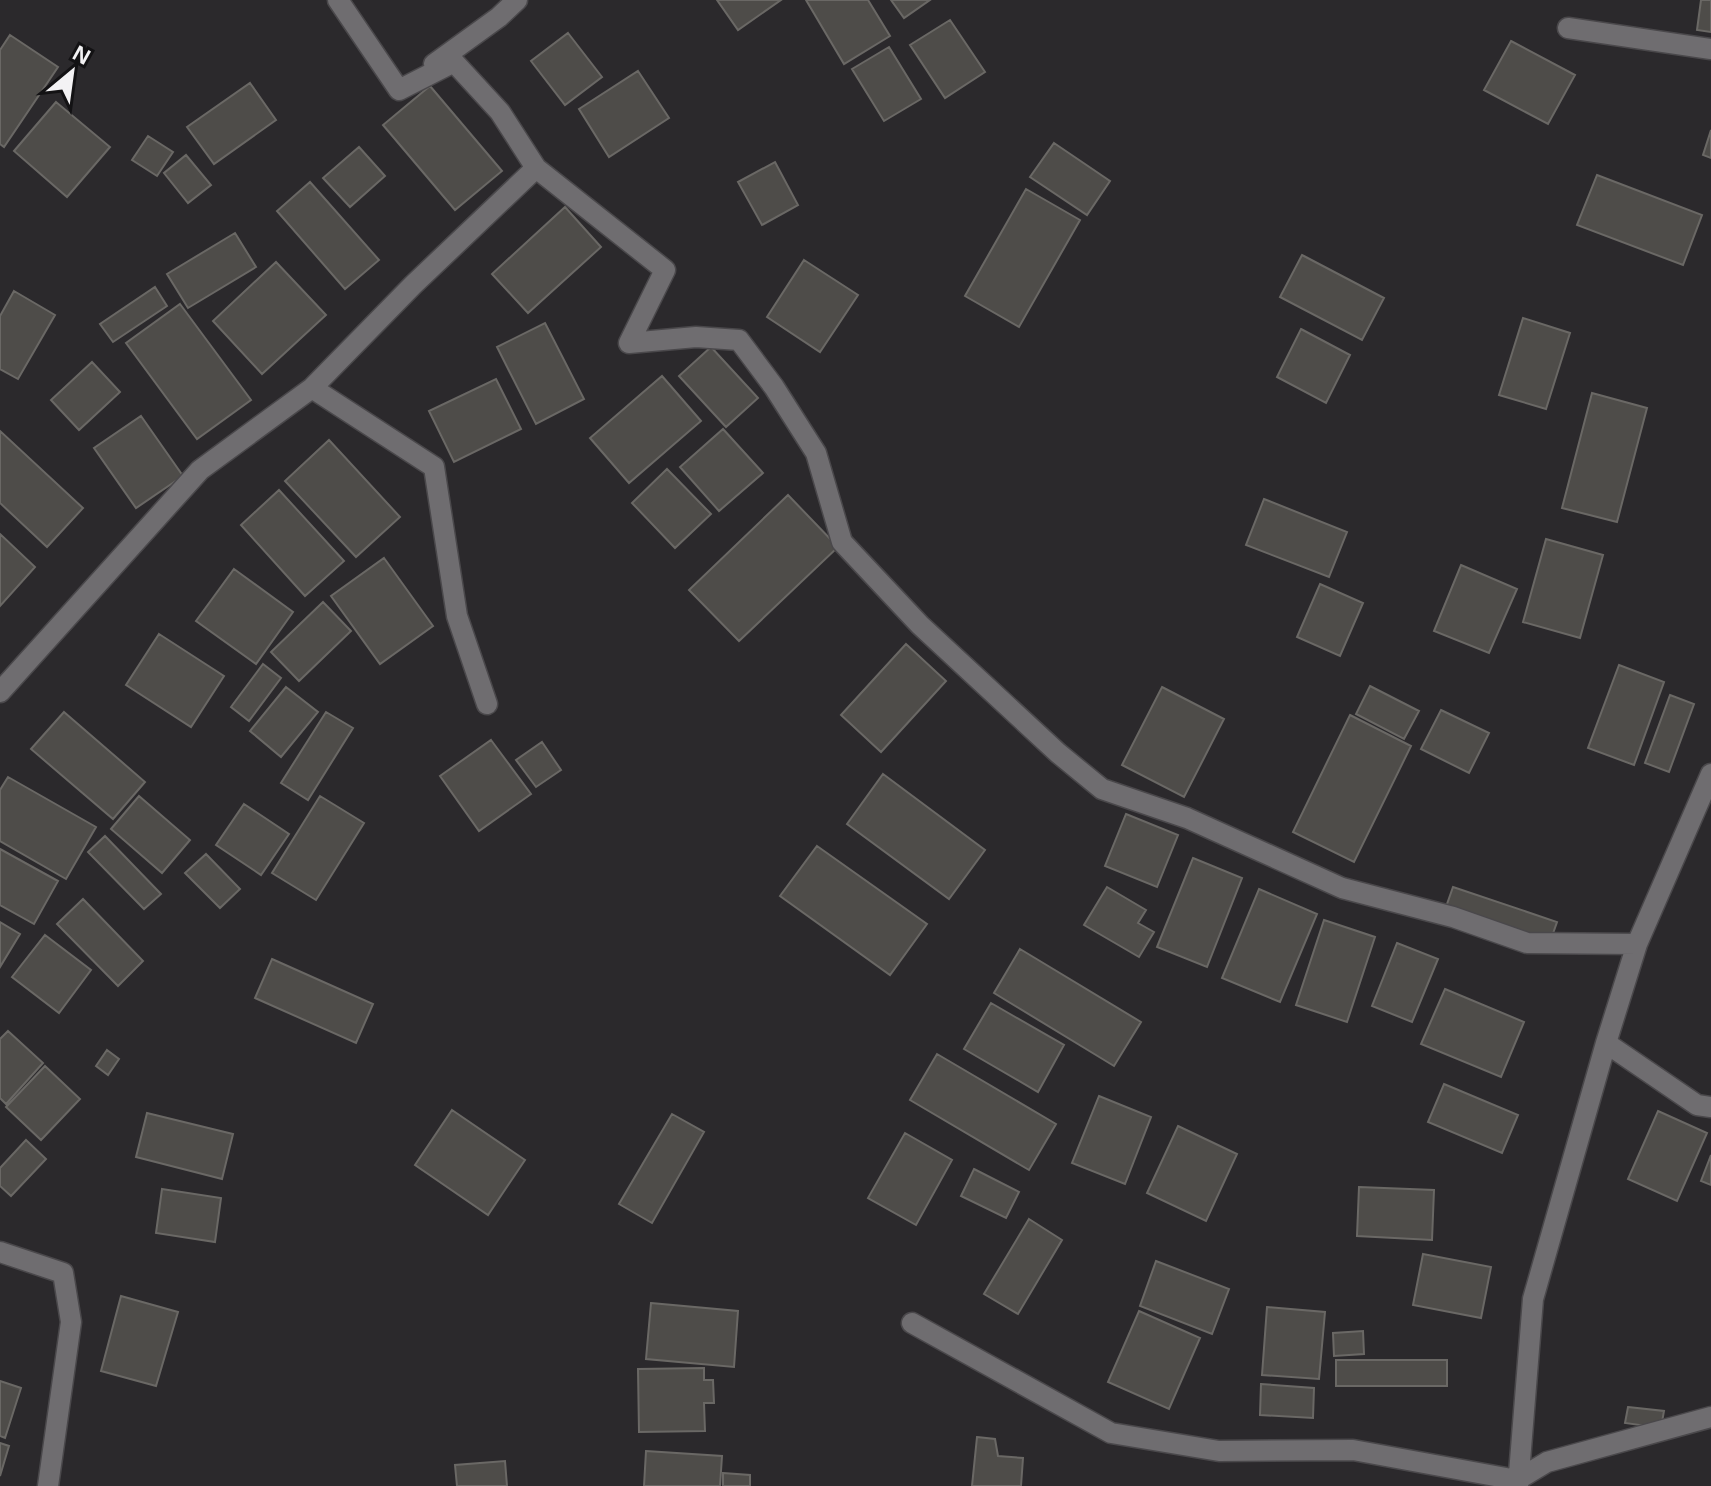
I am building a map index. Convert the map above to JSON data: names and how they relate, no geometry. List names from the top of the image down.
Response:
{
  "north": "top right"
}
